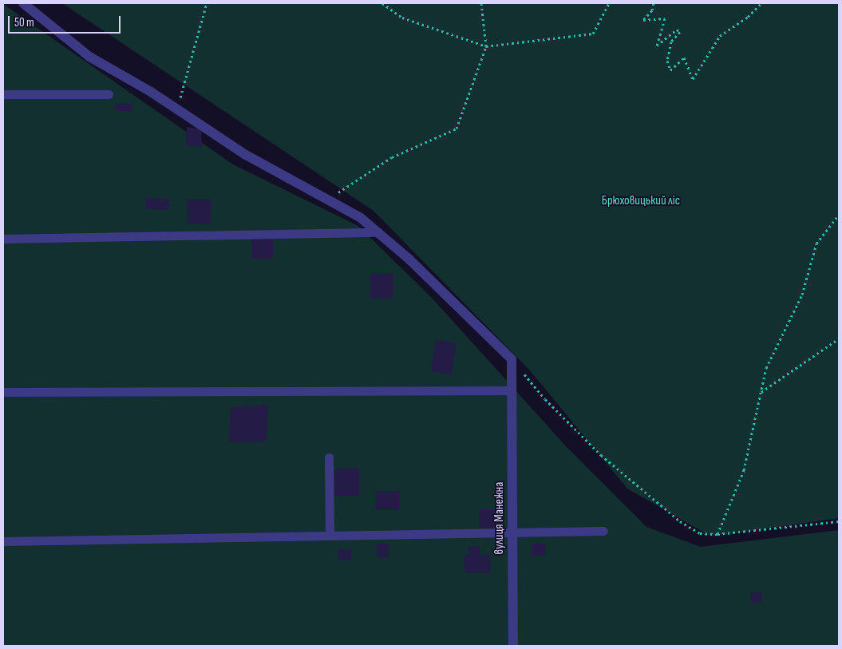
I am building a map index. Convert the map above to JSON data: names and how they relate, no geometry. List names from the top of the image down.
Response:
{
  "streets": {
    "street": ["вулиця Манежна"]
  },
  "parks": ["Брюховицький ліс"],
  "scale_bar": "50 m"
}
